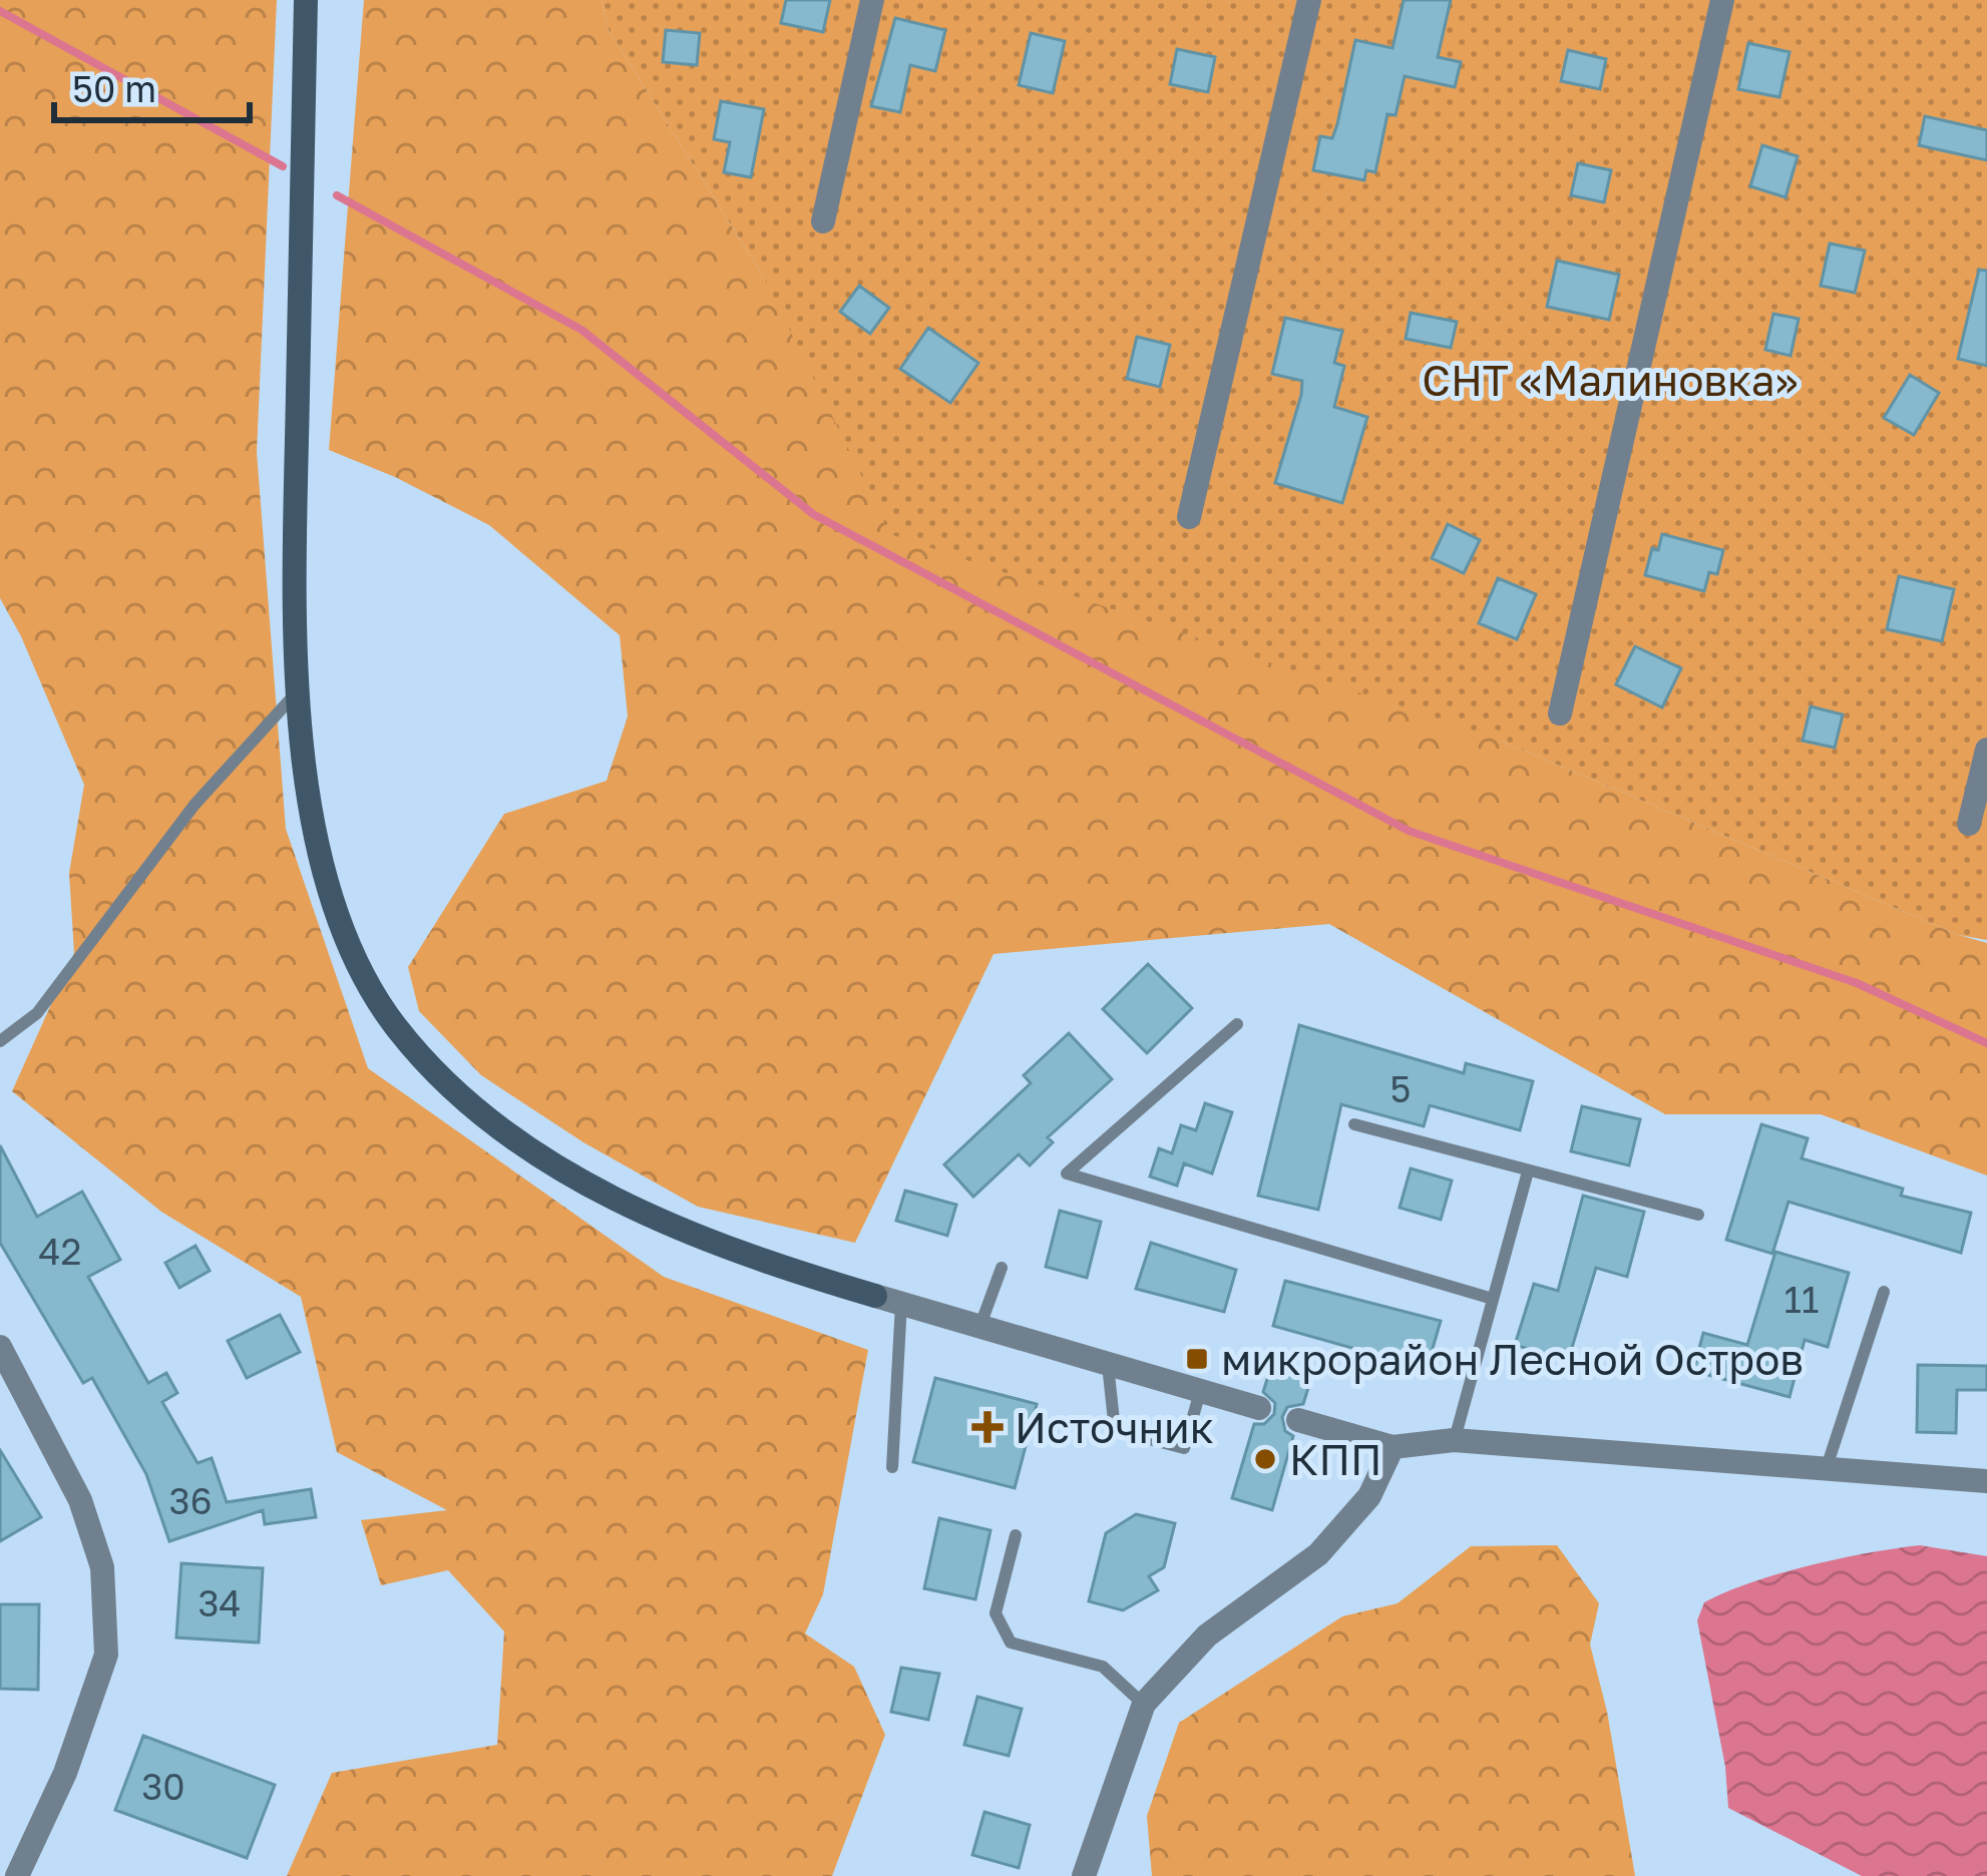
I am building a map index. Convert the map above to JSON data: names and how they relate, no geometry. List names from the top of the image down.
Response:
{
  "parks": ["СНТ «Малиновка»"],
  "places": {
    "transit": ["микрорайон Лесной Остров"],
    "health": ["Источник"],
    "other": ["КПП"]
  },
  "house_numbers": [
    "5",
    "42",
    "11",
    "36",
    "34",
    "30"
  ],
  "scale_bar": "50 m"
}
